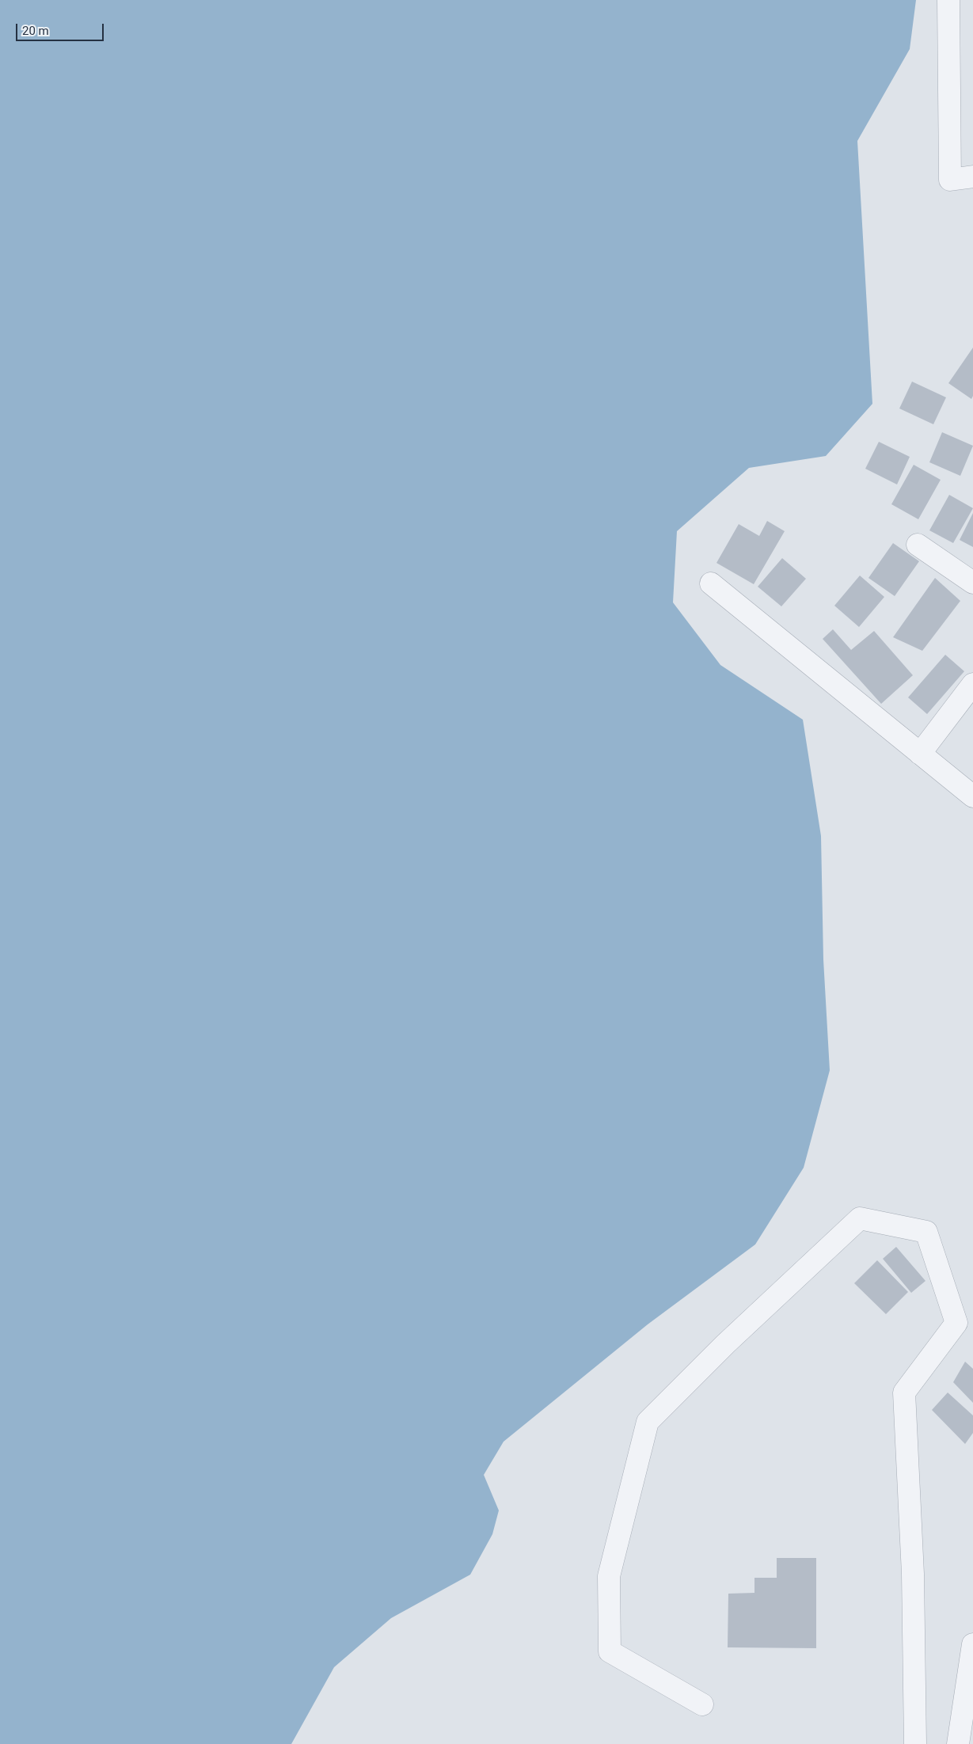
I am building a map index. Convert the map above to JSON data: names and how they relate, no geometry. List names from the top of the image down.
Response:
{
  "scale_bar": "20 m"
}
